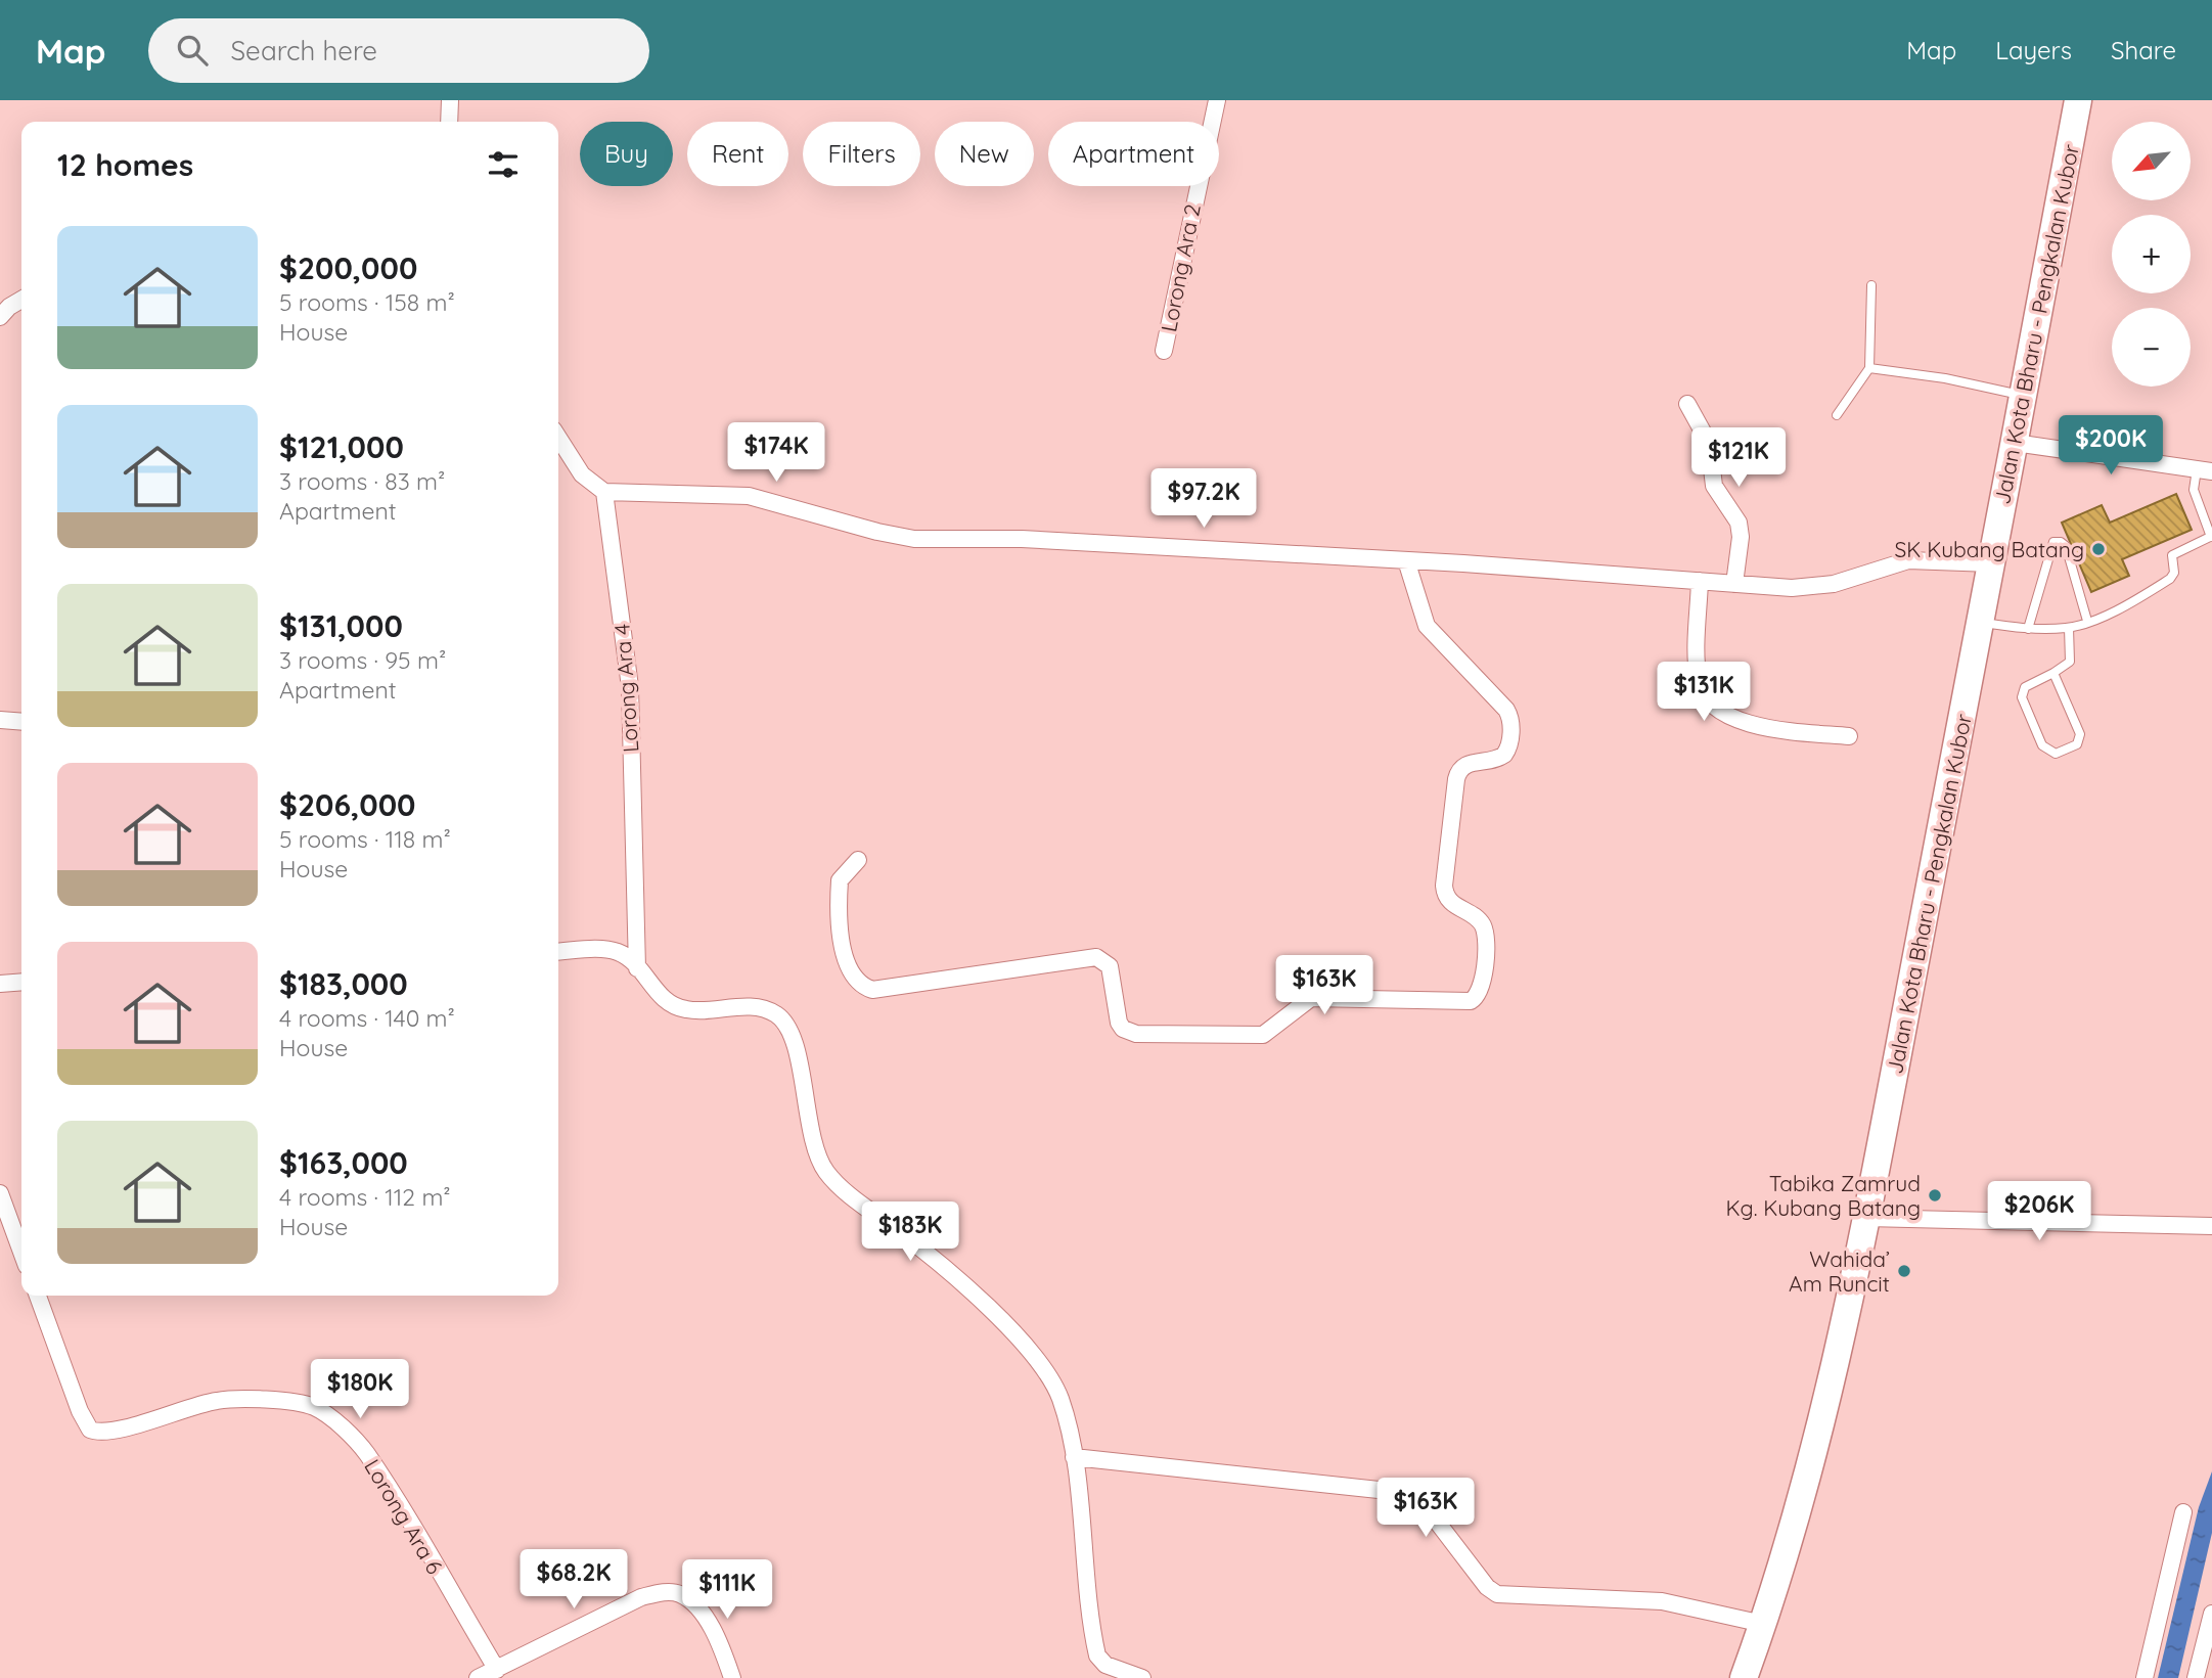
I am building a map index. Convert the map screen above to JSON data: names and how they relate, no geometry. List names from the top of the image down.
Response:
{
  "streets": {
    "main road": ["Jalan Kota Bharu - Pengkalan Kubor"],
    "street": ["Lorong Ara 2", "Lorong Ara 4", "Lorong Ara 6"]
  },
  "places": ["SK Kubang Batang", "Tabika Zamrud Kg. Kubang Batang", "Wahida’ Am Runcit"],
  "north": "bottom left",
  "page": {
    "header": "Map",
    "search": "Search here",
    "nav": ["Map", "Layers", "Share"],
    "map_buttons": ["+", "−"],
    "chip": [
      "Buy",
      "Rent",
      "Filters",
      "New",
      "Apartment"
    ],
    "heading": "12 homes",
    "list": [
      {
        "name": "$200,000",
        "note": "5 rooms · 158 m² · House"
      },
      {
        "name": "$121,000",
        "note": "3 rooms · 83 m² · Apartment"
      },
      {
        "name": "$131,000",
        "note": "3 rooms · 95 m² · Apartment"
      },
      {
        "name": "$206,000",
        "note": "5 rooms · 118 m² · House"
      },
      {
        "name": "$183,000",
        "note": "4 rooms · 140 m² · House"
      },
      {
        "name": "$163,000",
        "note": "4 rooms · 112 m² · House"
      }
    ],
    "price": [
      "$200K",
      "$174K",
      "$121K",
      "$97.2K",
      "$131K",
      "$163K",
      "$206K",
      "$183K",
      "$180K",
      "$163K",
      "$68.2K",
      "$111K"
    ]
  }
}
